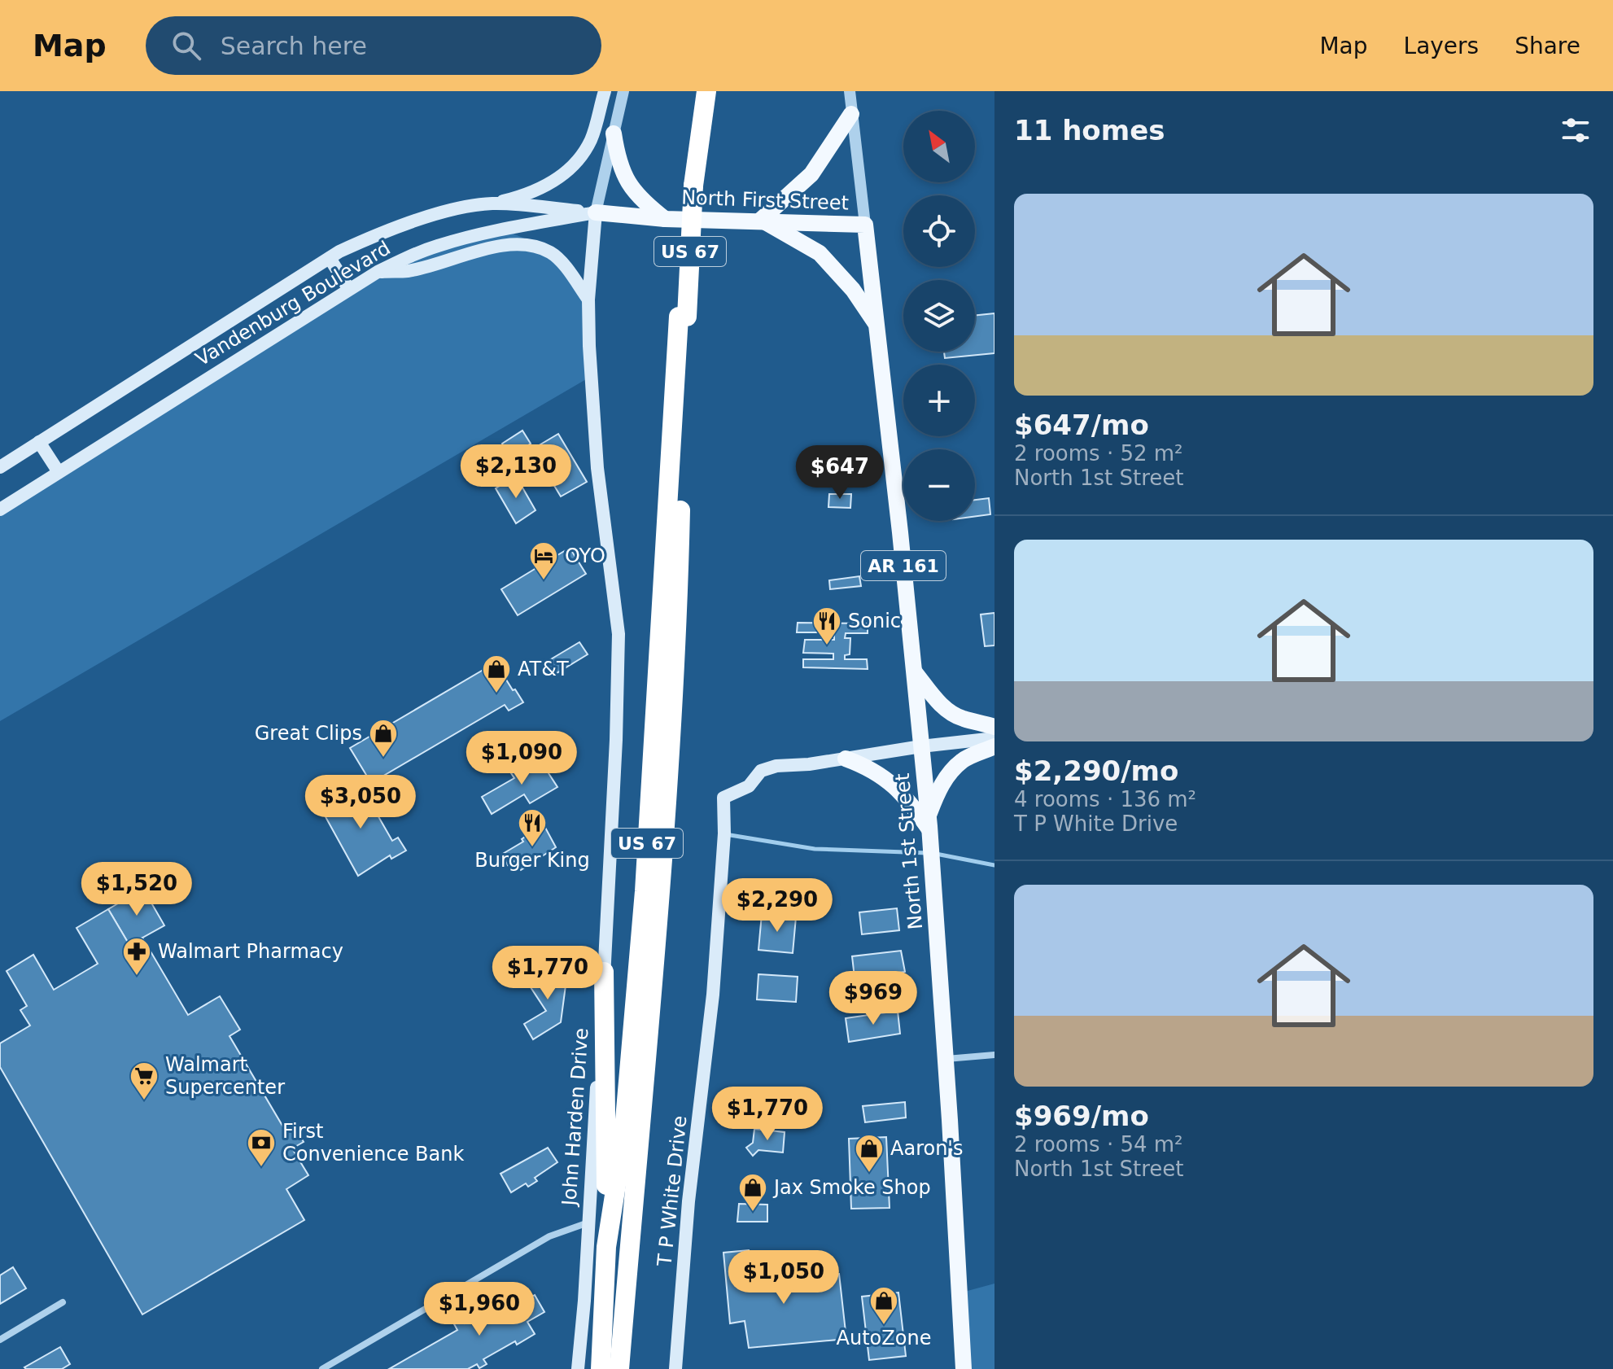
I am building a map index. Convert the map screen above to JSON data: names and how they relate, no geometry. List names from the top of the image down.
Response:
{
  "streets": {
    "highway": ["US 67"],
    "main road": [
      "North First Street",
      "Vandenburg Boulevard",
      "AR 161",
      "North 1st Street",
      "John Harden Drive",
      "T P White Drive"
    ]
  },
  "crossings": [
    ["North First Street", "Vandenburg Boulevard"],
    ["North First Street", "North 1st Street"],
    ["North First Street", "John Harden Drive"],
    ["Vandenburg Boulevard", "John Harden Drive"],
    ["North 1st Street", "T P White Drive"]
  ],
  "places": {
    "hotel": ["OYO"],
    "restaurant": ["Sonic", "Burger King"],
    "shop": [
      "AT&T",
      "Great Clips",
      "Aaron's",
      "Jax Smoke Shop",
      "AutoZone"
    ],
    "pharmacy": ["Walmart Pharmacy"],
    "supermarket": ["Walmart Supercenter"],
    "bank": ["First Convenience Bank"]
  },
  "north": "top left",
  "page": {
    "header": "Map",
    "search": "Search here",
    "nav": ["Map", "Layers", "Share"],
    "heading": "11 homes",
    "map_buttons": ["+", "−"],
    "list": [
      {
        "name": "$647/mo",
        "note": "2 rooms · 52 m² · North 1st Street"
      },
      {
        "name": "$2,290/mo",
        "note": "4 rooms · 136 m² · T P White Drive"
      },
      {
        "name": "$969/mo",
        "note": "2 rooms · 54 m² · North 1st Street"
      }
    ],
    "price": [
      "$2,130",
      "$647",
      "$1,090",
      "$3,050",
      "$1,520",
      "$2,290",
      "$1,770",
      "$969",
      "$1,770",
      "$1,050",
      "$1,960"
    ]
  }
}
